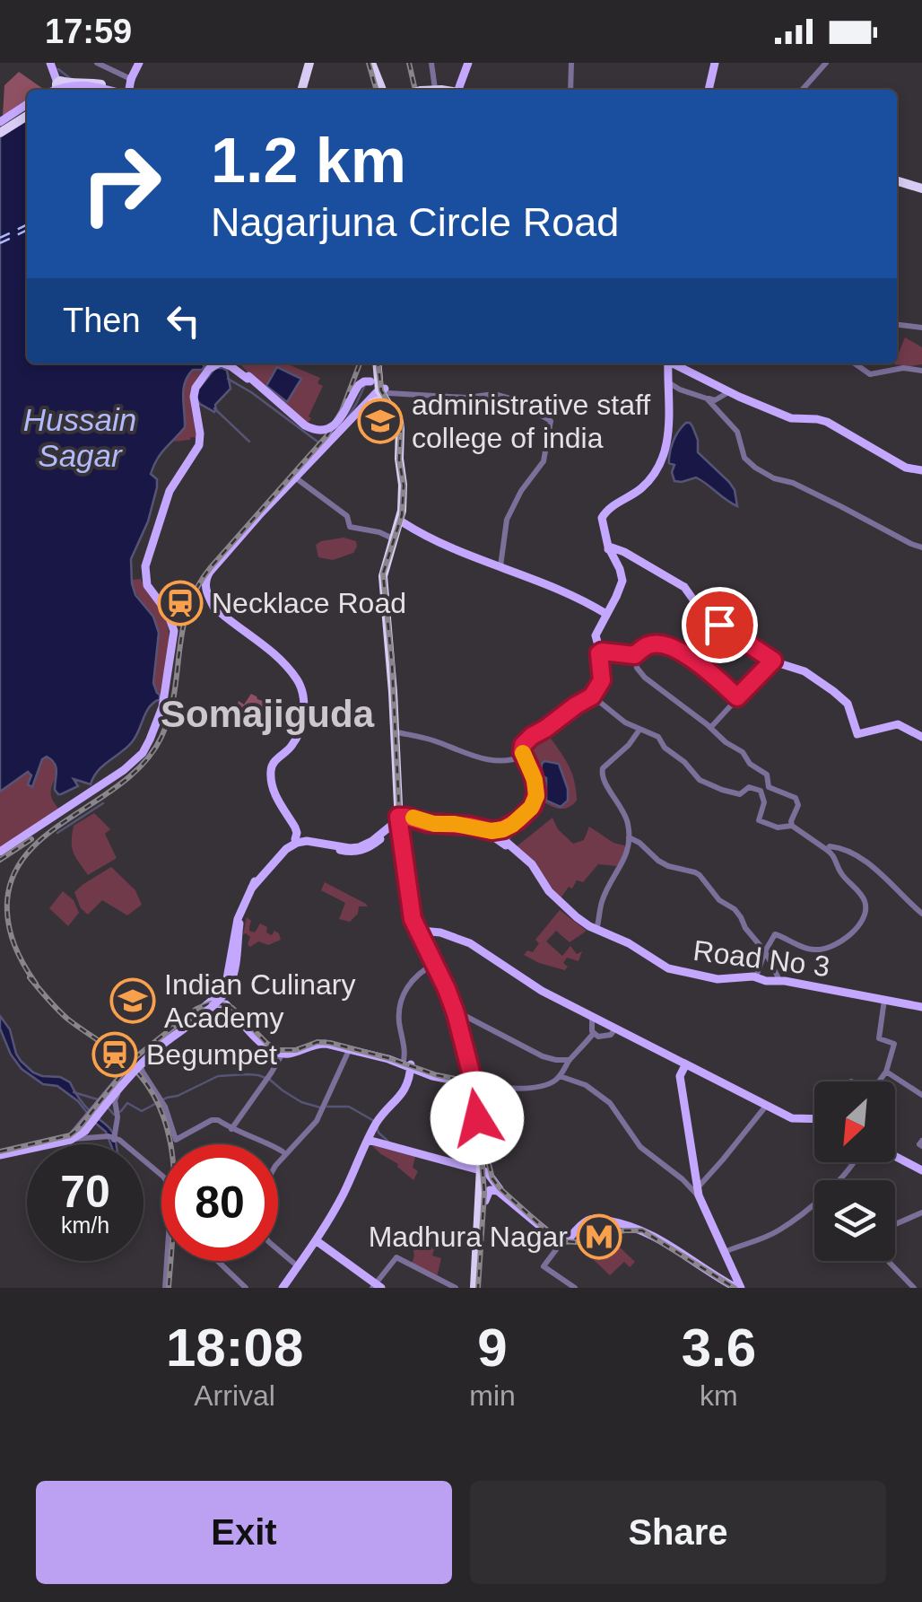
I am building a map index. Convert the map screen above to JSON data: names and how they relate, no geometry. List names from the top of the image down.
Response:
{
  "streets": {
    "main road": ["Road No 3"]
  },
  "districts": ["Somajiguda"],
  "water": ["Hussain Sagar"],
  "places": {
    "school or university": ["administrative staff college of india", "Indian Culinary Academy"],
    "station": ["Necklace Road", "Begumpet"],
    "metro station": ["Madhura Nagar"]
  },
  "north": "bottom left",
  "page": {
    "status": "17:59",
    "turn": ["1.2 km", "Nagarjuna Circle Road"],
    "then": "Then",
    "speed": "70 km/h",
    "limit": "80",
    "eta": [
      "18:08",
      "Arrival",
      "9",
      "min",
      "3.6",
      "km"
    ],
    "buttons": ["Exit", "Share"]
  }
}
